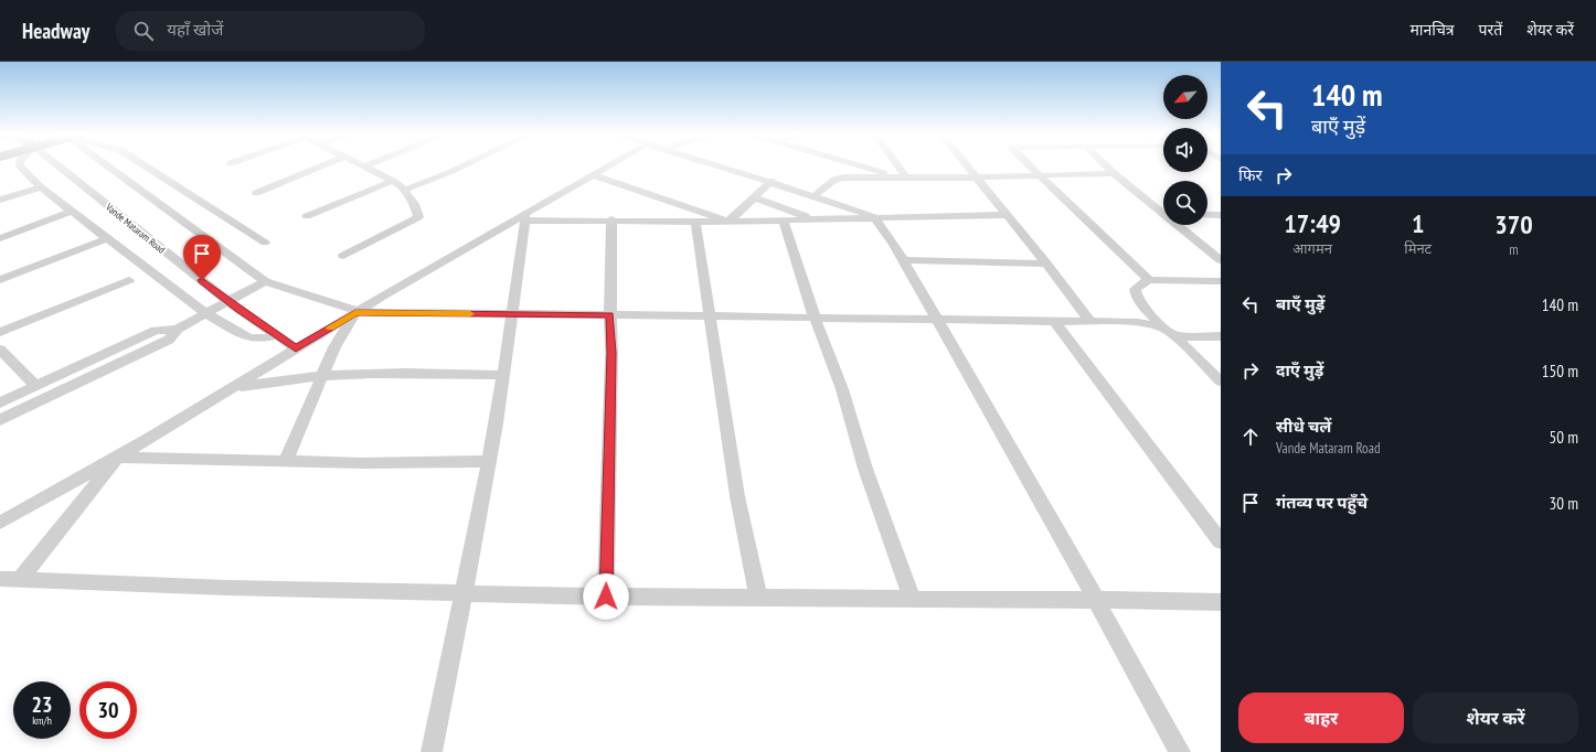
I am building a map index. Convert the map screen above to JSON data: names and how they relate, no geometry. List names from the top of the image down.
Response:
{
  "streets": {
    "street": ["Vande Mataram Road"]
  },
  "north": "bottom left",
  "page": {
    "header": "Headway",
    "search": "यहाँ खोजें",
    "nav": ["मानचित्र", "परतें", "शेयर करें"],
    "turn": ["140 m", "बाएँ मुड़ें"],
    "then": "फिर",
    "eta": [
      "17:49",
      "आगमन",
      "1",
      "मिनट",
      "370",
      "m"
    ],
    "list": [
      {
        "name": "बाएँ मुड़ें",
        "value": "140 m"
      },
      {
        "name": "दाएँ मुड़ें",
        "value": "150 m"
      },
      {
        "name": "सीधे चलें",
        "note": "Vande Mataram Road",
        "value": "50 m"
      },
      {
        "name": "गंतव्य पर पहुँचे",
        "value": "30 m"
      }
    ],
    "speed": "23 km/h",
    "limit": "30",
    "buttons": ["बाहर", "शेयर करें"]
  }
}
